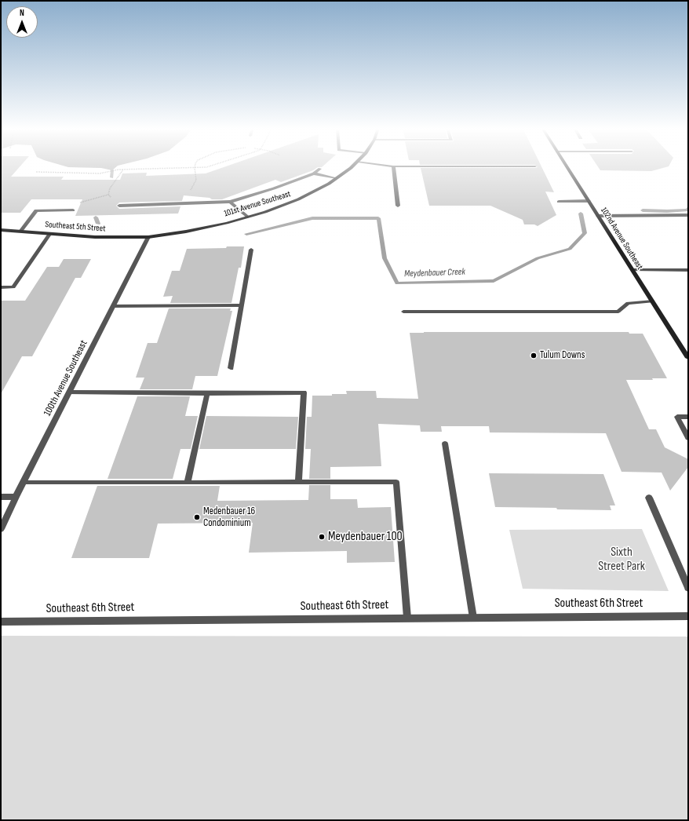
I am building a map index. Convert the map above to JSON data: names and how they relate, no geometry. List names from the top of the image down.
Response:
{
  "streets": {
    "street": [
      "101st Avenue Southeast",
      "Southeast 5th Street",
      "102nd Avenue Southeast",
      "100th Avenue Southeast",
      "Southeast 6th Street"
    ]
  },
  "crossings": [
    ["101st Avenue Southeast", "Southeast 5th Street"],
    ["101st Avenue Southeast", "100th Avenue Southeast"],
    ["Southeast 5th Street", "100th Avenue Southeast"]
  ],
  "water": ["Meydenbauer Creek"],
  "parks": ["Sixth Street Park"],
  "places": ["Tulum Downs", "Medenbauer 16 Condominium", "Meydenbauer 100"],
  "north": "top"
}
